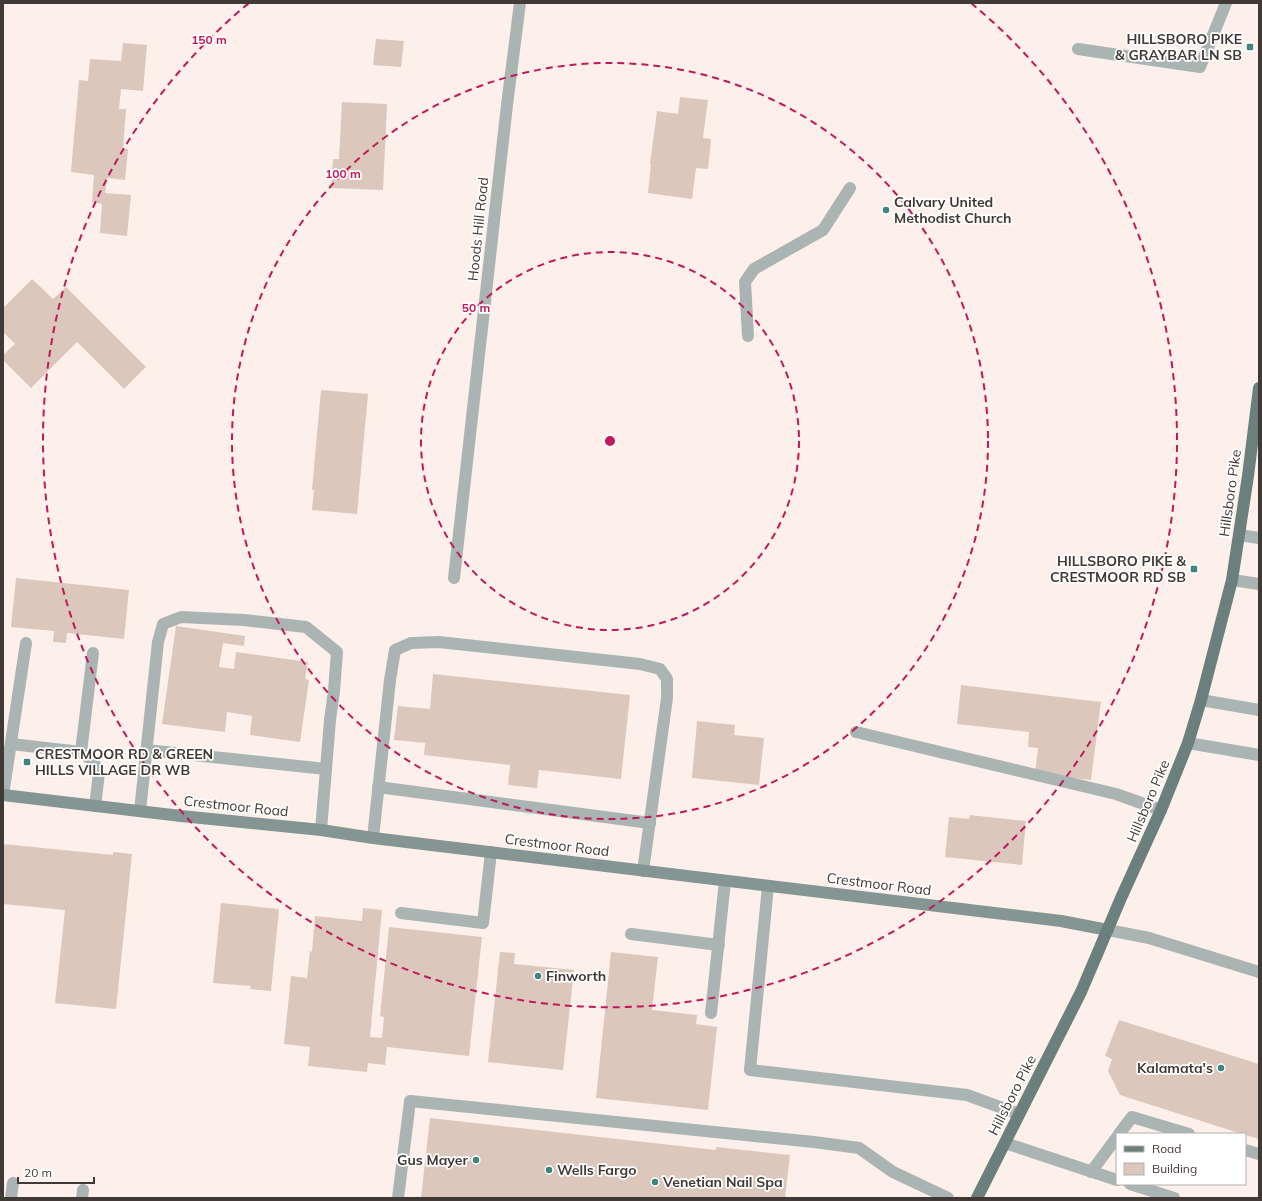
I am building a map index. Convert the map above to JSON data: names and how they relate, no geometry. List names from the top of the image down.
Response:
{
  "streets": {
    "main road": ["Hillsboro Pike"],
    "street": ["Hoods Hill Road", "Crestmoor Road"]
  },
  "crossings": [
    ["Hillsboro Pike", "Crestmoor Road"]
  ],
  "places": {
    "transit": ["HILLSBORO PIKE & GRAYBAR LN SB", "HILLSBORO PIKE & CRESTMOOR RD SB", "CRESTMOOR RD & GREEN HILLS VILLAGE DR WB"],
    "other": [
      "Calvary United Methodist Church",
      "Finworth",
      "Kalamata's",
      "Gus Mayer",
      "Wells Fargo",
      "Venetian Nail Spa"
    ]
  },
  "legend": ["Road", "Building"],
  "scale_bar": "20 m",
  "rings": ["150 m", "100 m", "50 m"]
}
